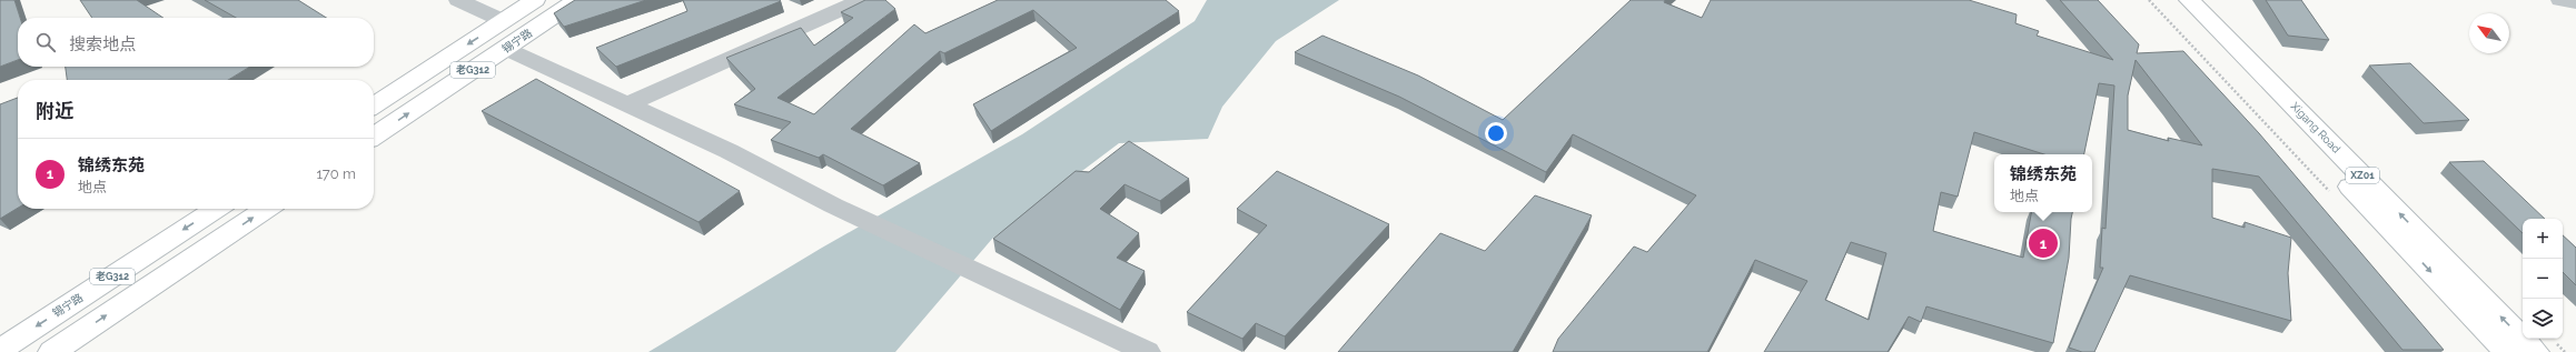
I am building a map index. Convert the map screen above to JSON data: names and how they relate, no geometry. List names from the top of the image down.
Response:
{
  "streets": {
    "main road": [
      "锡宁路",
      "老G312",
      "Xigang Road",
      "XZ01"
    ]
  },
  "north": "top left",
  "page": {
    "search": "搜索地点",
    "heading": "附近",
    "list": [
      {
        "mark": "1",
        "name": "锦绣东苑",
        "note": "地点",
        "value": "170 m"
      }
    ],
    "popup": ["锦绣东苑", "地点"],
    "map_buttons": ["+", "−"],
    "pins": "1"
  }
}
